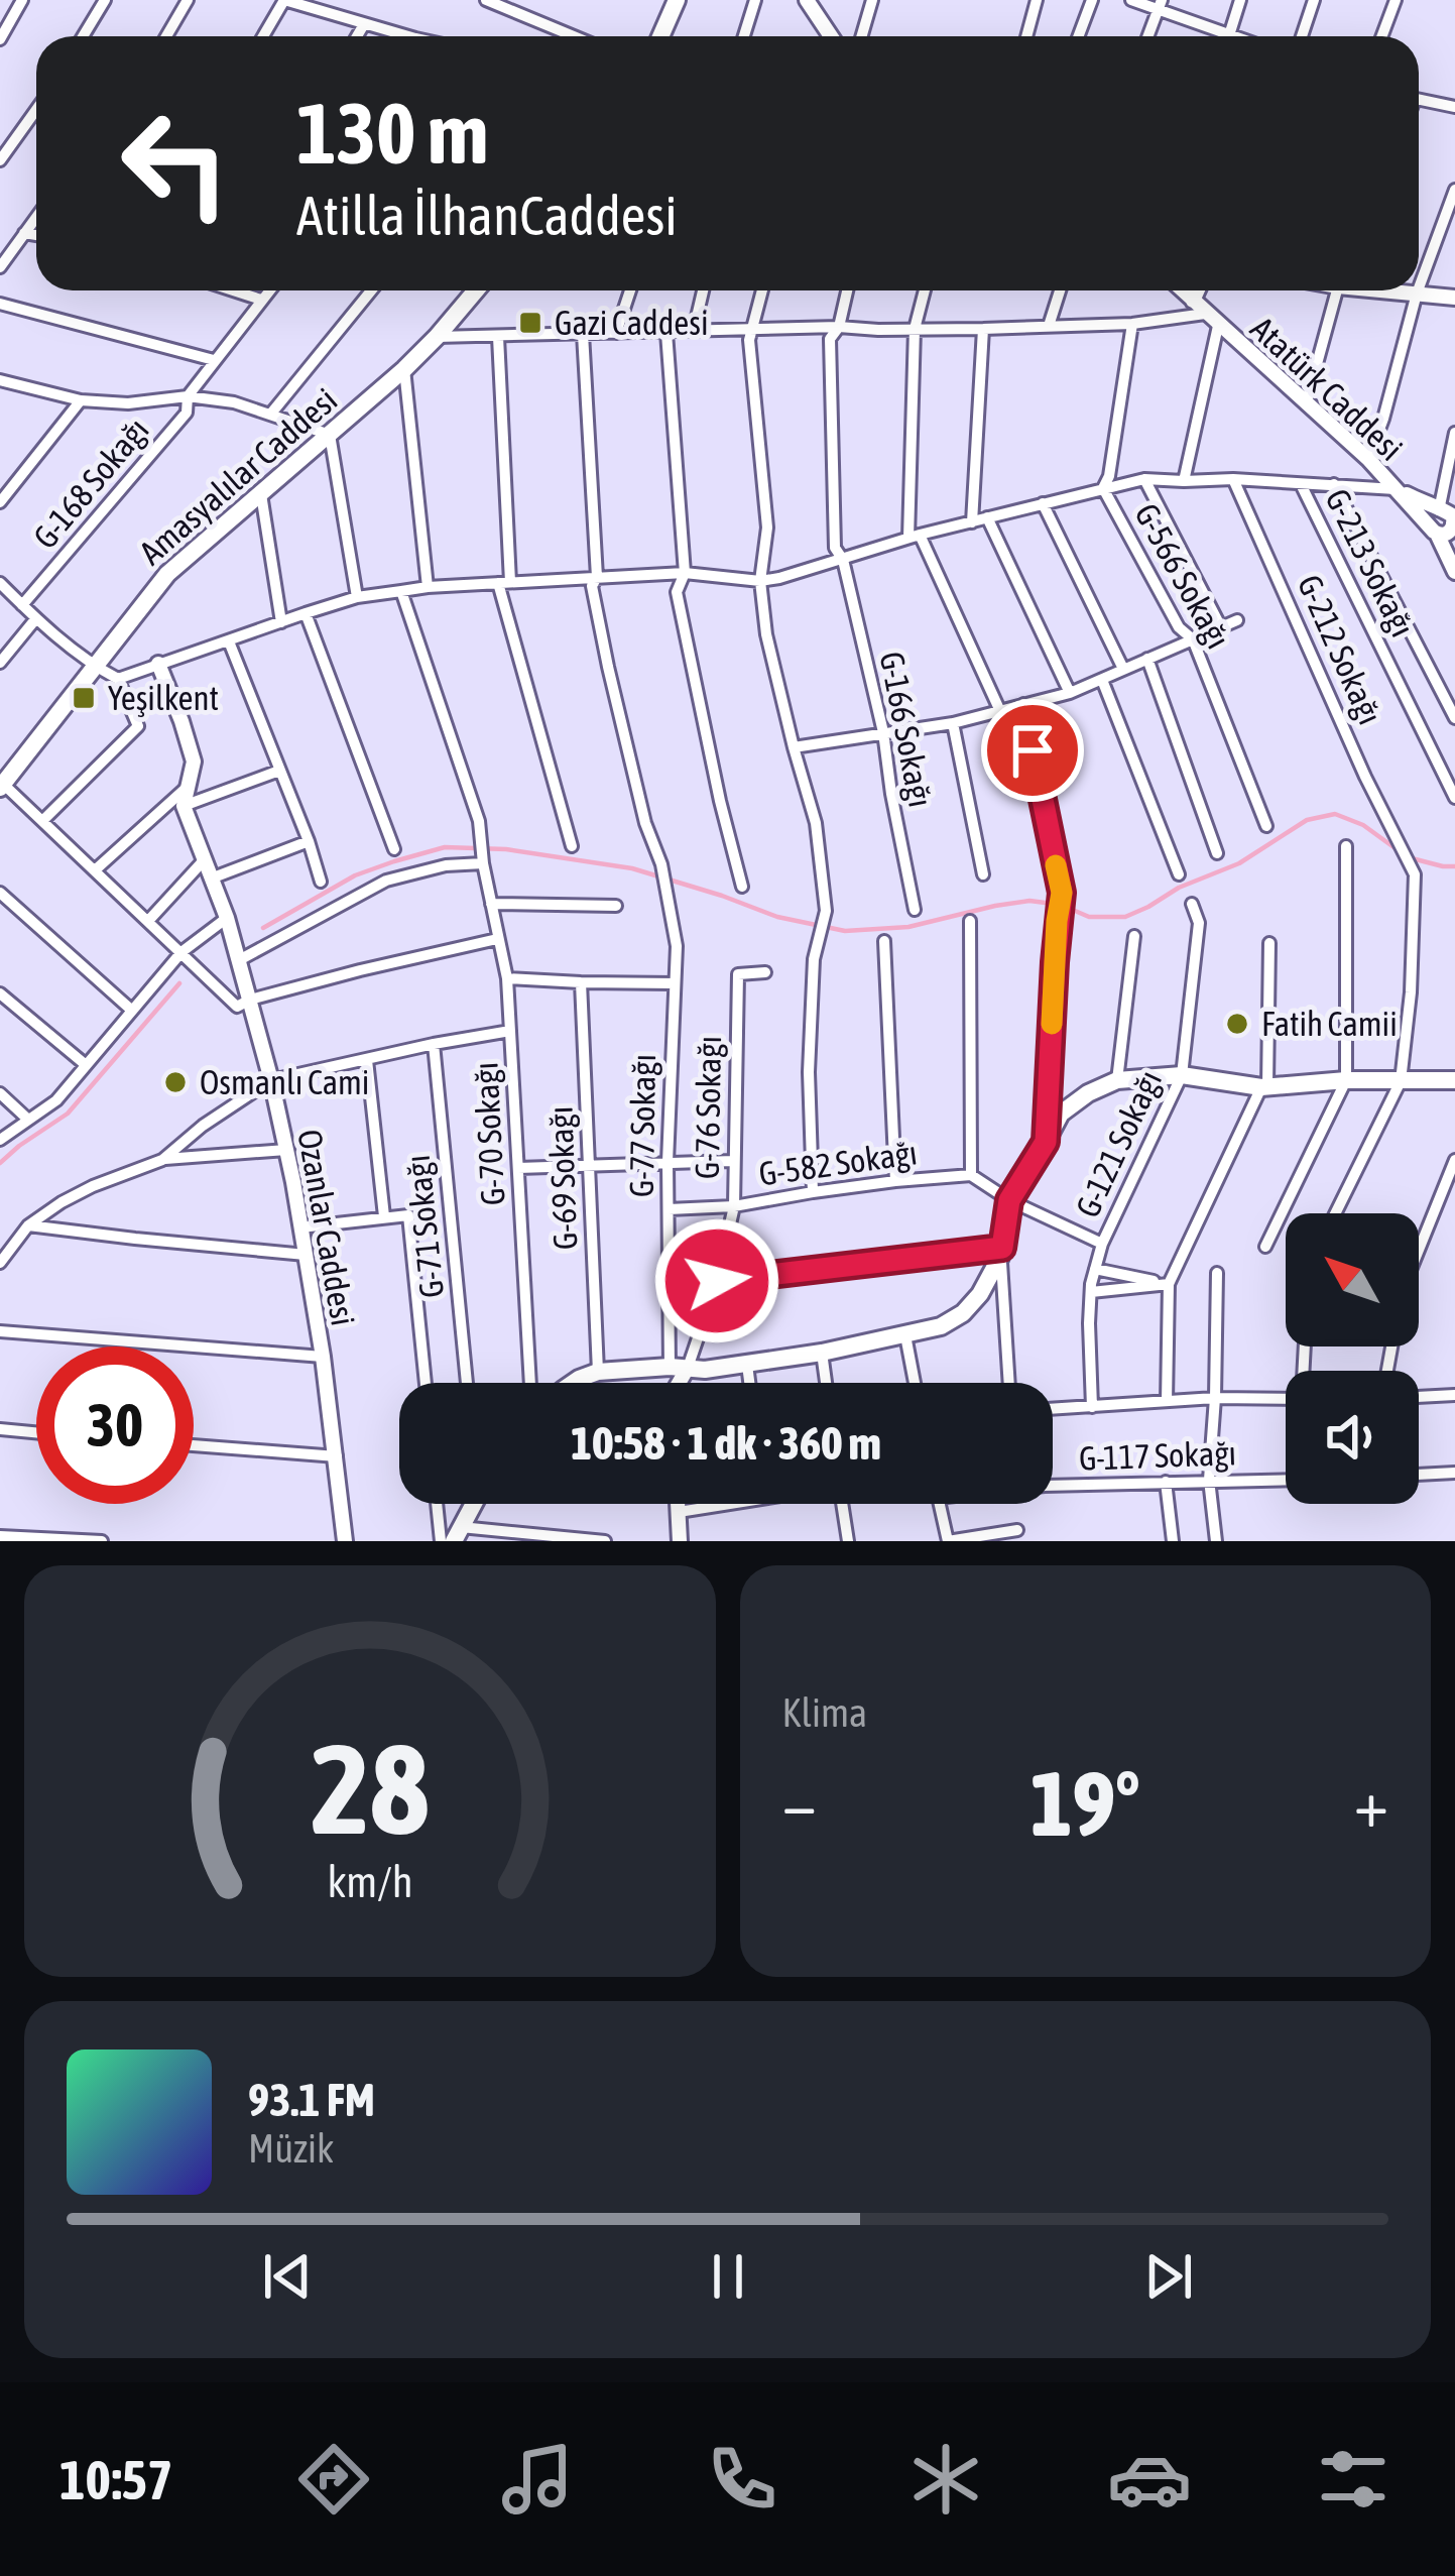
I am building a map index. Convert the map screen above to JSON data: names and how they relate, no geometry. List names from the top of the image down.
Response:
{
  "streets": {
    "main road": ["Amasyalılar Caddesi"],
    "street": [
      "Atatürk Caddesi",
      "G-168 Sokağı",
      "G-213 Sokağı",
      "G-566 Sokağı",
      "G-212 Sokağı",
      "G-166 Sokağı",
      "G-76 Sokağı",
      "G-77 Sokağı",
      "G-70 Sokağı",
      "G-121 Sokağı",
      "G-582 Sokağı",
      "G-69 Sokağı",
      "G-71 Sokağı",
      "Ozanlar Caddesi",
      "G-117 Sokağı"
    ]
  },
  "crossings": [
    ["G-76 Sokağı", "G-77 Sokağı"],
    ["G-76 Sokağı", "G-582 Sokağı"],
    ["G-77 Sokağı", "G-582 Sokağı"]
  ],
  "places": {
    "transit": ["Gazi Caddesi", "Yeşilkent"],
    "other": ["Fatih Camii", "Osmanlı Cami"]
  },
  "north": "top left",
  "page": {
    "turn": ["130 m", "Atilla İlhanCaddesi"],
    "limit": "30",
    "trip": "10:58 · 1 dk · 360 m",
    "tile": "Klima",
    "heat": ["−", "19°", "+"],
    "song": ["93.1 FM", "Müzik"],
    "tabs": "10:57",
    "gauge": ["28", "km/h"]
  }
}
